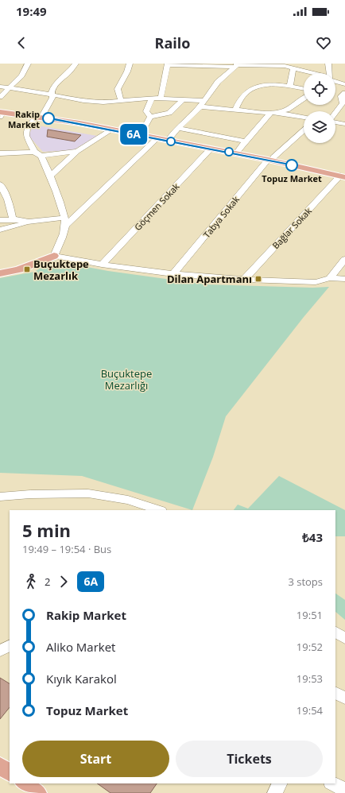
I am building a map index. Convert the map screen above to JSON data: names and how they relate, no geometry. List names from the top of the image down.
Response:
{
  "streets": {
    "street": ["Göçmen Sokak", "Tabya Sokak", "Bağlar Sokak"]
  },
  "parks": ["Buçuktepe Mezarlığı"],
  "places": {
    "other": ["Rakip Market", "Topuz Market"],
    "transit": ["Buçuktepe Mezarlık", "Dilan Apartmanı"]
  },
  "lines": ["bus line 6A"],
  "page": {
    "status": "19:49",
    "header": "Railo",
    "on_map": "6A",
    "heading": ["5 min", "19:49 – 19:54 · Bus", "₺43"],
    "legs": ["2", "6A", "3 stops"],
    "list": [
      {
        "name": "Rakip Market",
        "value": "19:51"
      },
      {
        "name": "Aliko Market",
        "value": "19:52"
      },
      {
        "name": "Kıyık Karakol",
        "value": "19:53"
      },
      {
        "name": "Topuz Market",
        "value": "19:54"
      }
    ],
    "buttons": ["Start", "Tickets"]
  }
}
